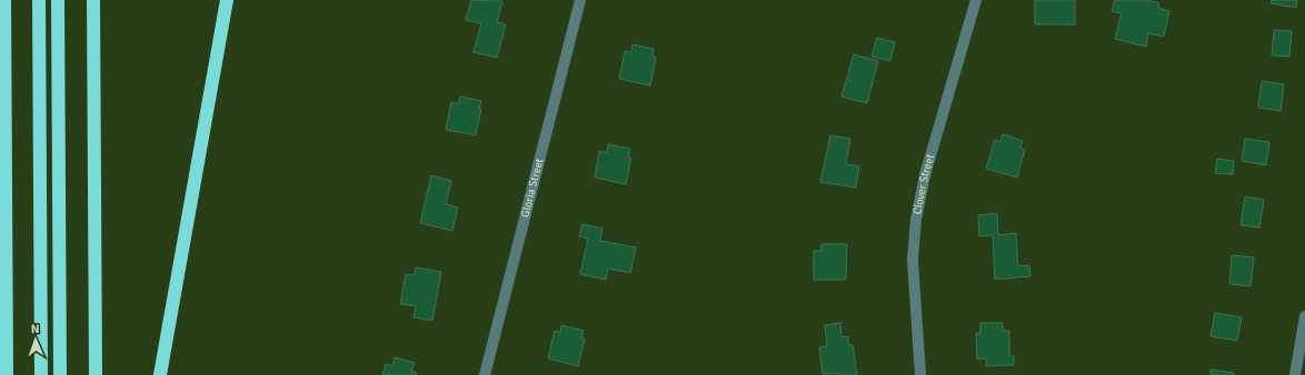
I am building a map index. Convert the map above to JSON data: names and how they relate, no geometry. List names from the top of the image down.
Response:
{
  "streets": {
    "street": ["Clover Street", "Gloria Street"]
  },
  "north": "top"
}
